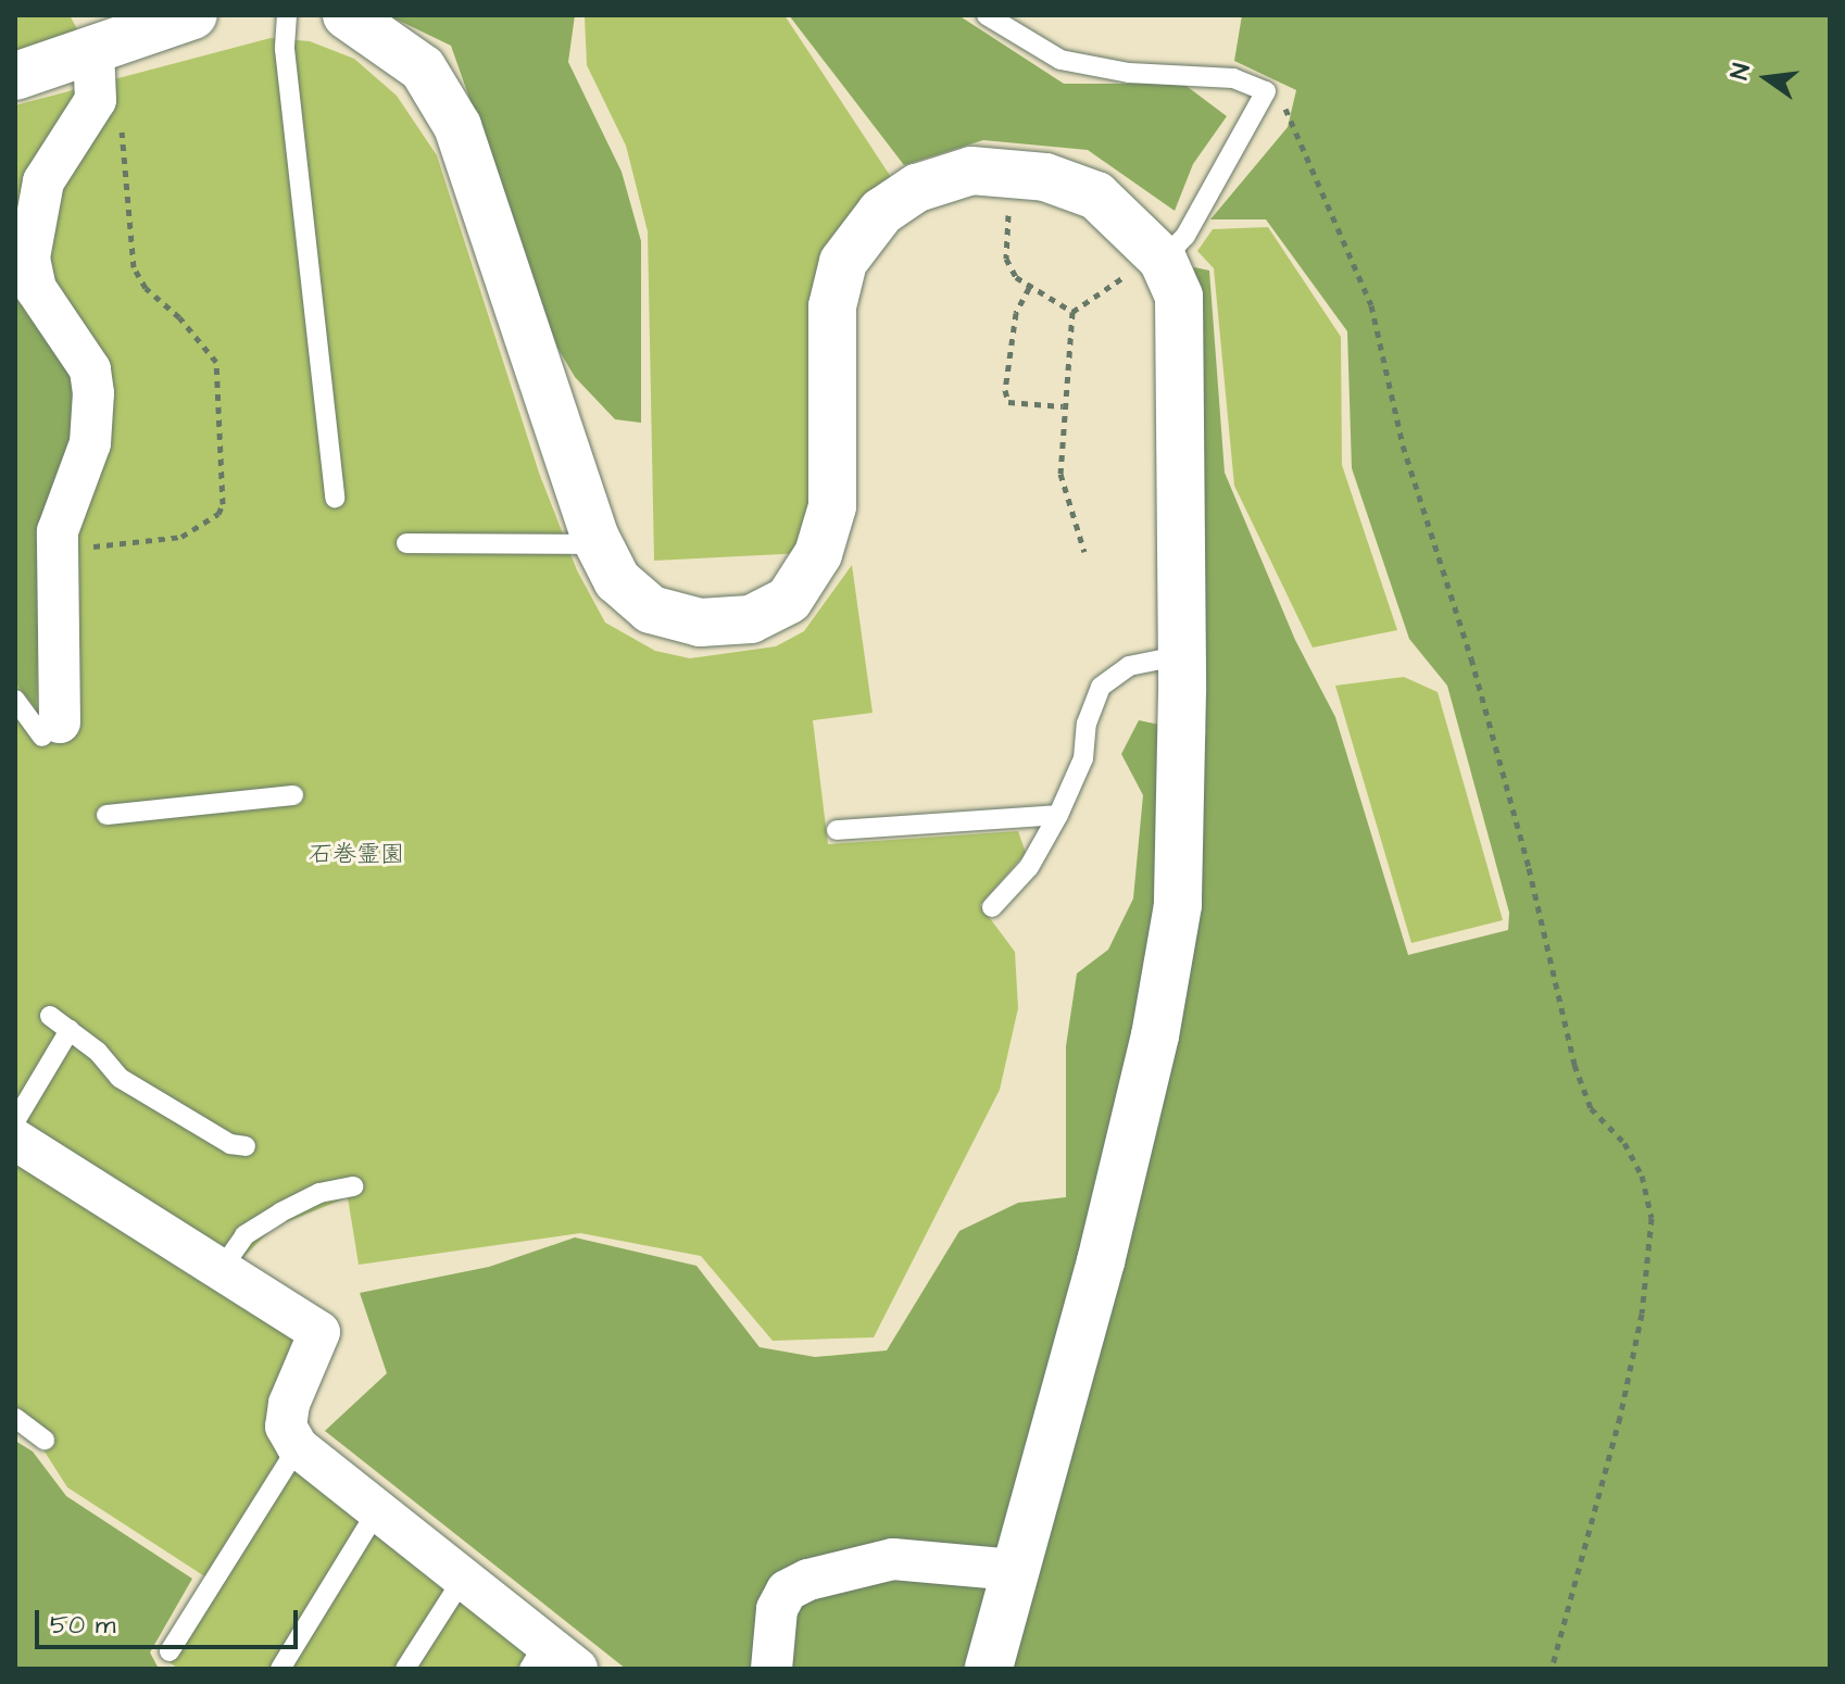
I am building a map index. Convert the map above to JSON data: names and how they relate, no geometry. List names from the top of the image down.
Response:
{
  "parks": ["石巻霊園"],
  "scale_bar": "50 m",
  "north": "left"
}
